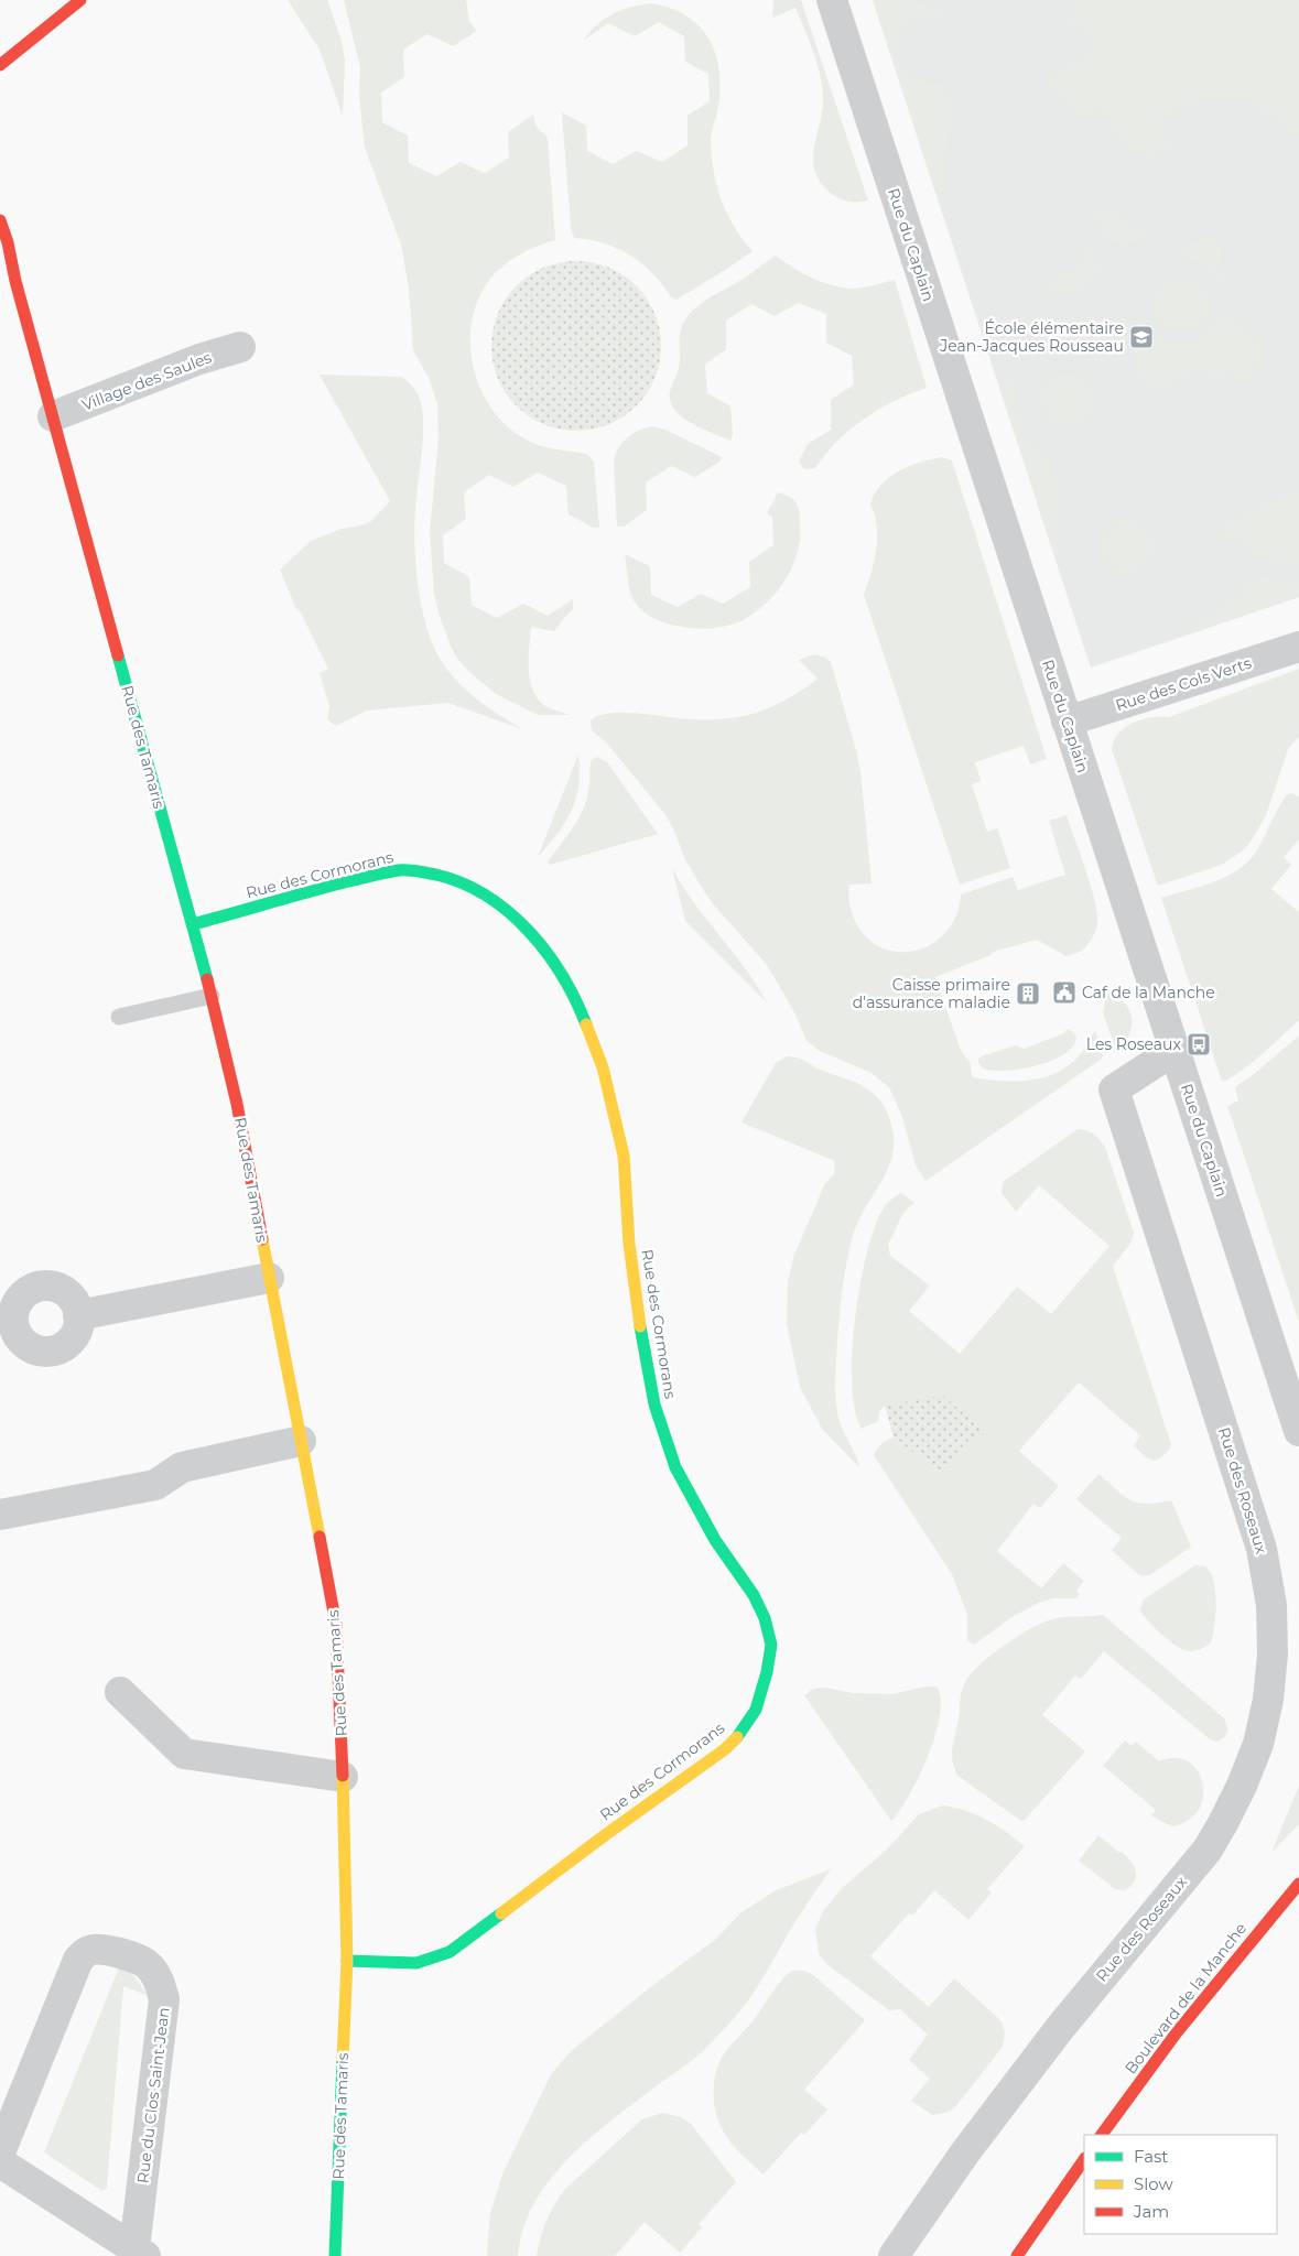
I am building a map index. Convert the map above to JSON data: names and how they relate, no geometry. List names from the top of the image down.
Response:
{
  "streets": {
    "street": [
      "Rue du Caplain",
      "Village des Saules",
      "Rue des Cols Verts",
      "Rue des Tamaris",
      "Rue des Cormorans",
      "Rue des Roseaux",
      "Boulevard de la Manche",
      "Rue du Clos Saint-Jean"
    ]
  },
  "crossings": [
    ["Rue du Caplain", "Rue des Cols Verts"],
    ["Rue du Caplain", "Rue des Roseaux"],
    ["Village des Saules", "Rue des Tamaris"],
    ["Rue des Tamaris", "Rue des Cormorans"]
  ],
  "places": {
    "school or university": ["École élémentaire Jean-Jacques Rousseau"],
    "public building": ["Caf de la Manche"],
    "building": ["Caisse primaire d'assurance maladie"],
    "bus stop": ["Les Roseaux"]
  },
  "legend": ["Fast", "Slow", "Jam"]
}
